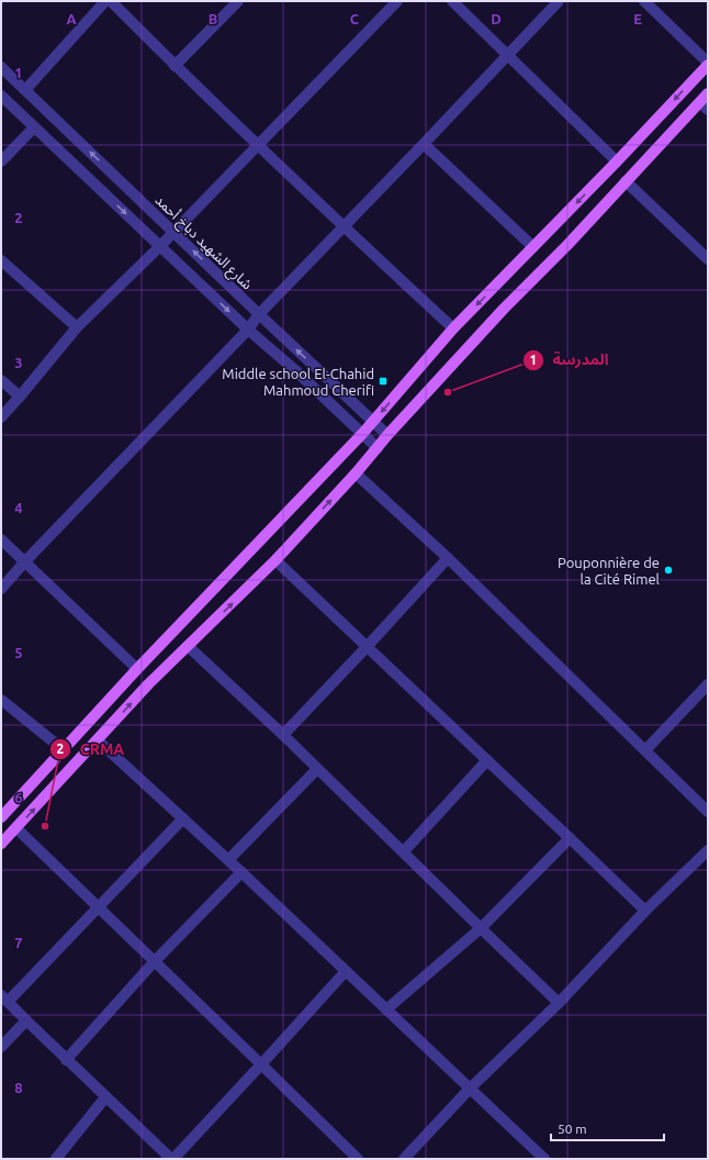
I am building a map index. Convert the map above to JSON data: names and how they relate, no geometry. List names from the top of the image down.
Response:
{
  "streets": {
    "street": ["شارع الشهيد دباخ أحمد"]
  },
  "places": {
    "transit": ["Middle school El-Chahid Mahmoud Cherifi"],
    "other": ["المدرسة", "Pouponnière de la Cité Rimel", "CRMA"]
  },
  "scale_bar": "50 m",
  "grid": {
    "columns": [
      "A",
      "B",
      "C",
      "D",
      "E"
    ],
    "rows": [
      "1",
      "2",
      "3",
      "4",
      "5",
      "6",
      "7",
      "8"
    ]
  }
}
